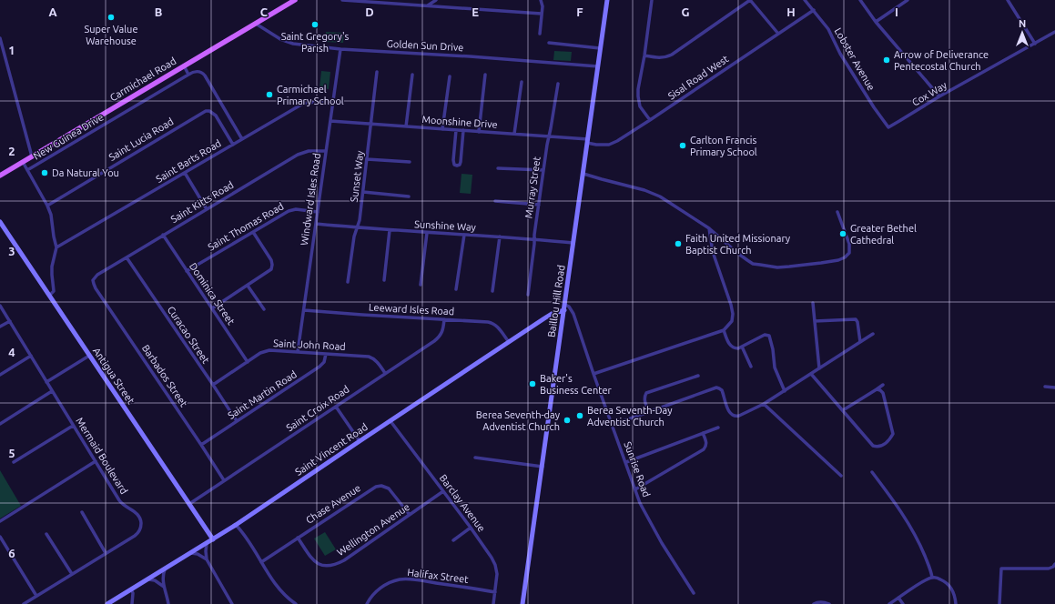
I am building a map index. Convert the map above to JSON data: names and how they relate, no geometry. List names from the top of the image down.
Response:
{
  "streets": {
    "main road": ["Carmichael Road"],
    "street": [
      "Golden Sun Drive",
      "Lobster Avenue",
      "Sisal Road West",
      "Cox Way",
      "Moonshine Drive",
      "New Guinea Drive",
      "Saint Lucia Road",
      "Saint Barts Road",
      "Sunset Way",
      "Murray Street",
      "Windward Isles Road",
      "Saint Kitts Road",
      "Sunshine Way",
      "Saint Thomas Road",
      "Dominica Street",
      "Baillou Hill Road",
      "Leeward Isles Road",
      "Curacao Street",
      "Saint John Road",
      "Antigua Street",
      "Barbados Street",
      "Saint Martin Road",
      "Saint Croix Road",
      "Saint Vincent Road",
      "Mermaid Boulevard",
      "Sunrise Road",
      "Barclay Avenue",
      "Chase Avenue",
      "Wellington Avenue",
      "Halifax Street"
    ]
  },
  "crossings": [
    ["Golden Sun Drive", "Carmichael Road"],
    ["Golden Sun Drive", "Windward Isles Road"],
    ["Golden Sun Drive", "Baillou Hill Road"],
    ["Lobster Avenue", "Sisal Road West"],
    ["Lobster Avenue", "Cox Way"],
    ["Sisal Road West", "Moonshine Drive"],
    ["Sisal Road West", "Baillou Hill Road"],
    ["Moonshine Drive", "Sunset Way"],
    ["Moonshine Drive", "Murray Street"],
    ["Moonshine Drive", "Windward Isles Road"],
    ["Moonshine Drive", "Baillou Hill Road"],
    ["Saint Lucia Road", "Saint Barts Road"],
    ["Saint Barts Road", "Windward Isles Road"],
    ["Sunset Way", "Sunshine Way"],
    ["Murray Street", "Sunshine Way"],
    ["Windward Isles Road", "Saint Kitts Road"],
    ["Windward Isles Road", "Sunshine Way"],
    ["Windward Isles Road", "Saint Thomas Road"],
    ["Windward Isles Road", "Leeward Isles Road"],
    ["Windward Isles Road", "Saint John Road"],
    ["Saint Kitts Road", "Dominica Street"],
    ["Saint Kitts Road", "Curacao Street"],
    ["Saint Kitts Road", "Barbados Street"],
    ["Sunshine Way", "Baillou Hill Road"],
    ["Saint Thomas Road", "Dominica Street"],
    ["Dominica Street", "Saint John Road"],
    ["Baillou Hill Road", "Saint Vincent Road"],
    ["Baillou Hill Road", "Sunrise Road"],
    ["Leeward Isles Road", "Saint Croix Road"],
    ["Leeward Isles Road", "Saint Vincent Road"],
    ["Curacao Street", "Saint John Road"],
    ["Curacao Street", "Saint Martin Road"],
    ["Saint John Road", "Saint Martin Road"],
    ["Saint John Road", "Saint Croix Road"],
    ["Antigua Street", "Saint Croix Road"],
    ["Antigua Street", "Saint Vincent Road"],
    ["Barbados Street", "Saint Martin Road"],
    ["Barbados Street", "Saint Croix Road"],
    ["Saint Vincent Road", "Barclay Avenue"],
    ["Barclay Avenue", "Wellington Avenue"],
    ["Barclay Avenue", "Halifax Street"],
    ["Chase Avenue", "Wellington Avenue"]
  ],
  "places": [
    "Super Value Warehouse",
    "Saint Gregory's Parish",
    "Arrow of Deliverance Pentecostal Church",
    "Carmichael Primary School",
    "Carlton Francis Primary School",
    "Da Natural You",
    "Greater Bethel Cathedral",
    "Faith United Missionary Baptist Church",
    "Baker's Business Center",
    "Berea Seventh-Day Adventist Church",
    "Berea Seventh-day Adventist Church"
  ],
  "north": "top",
  "grid": {
    "columns": [
      "A",
      "B",
      "C",
      "D",
      "E",
      "F",
      "G",
      "H",
      "I"
    ],
    "rows": [
      "1",
      "2",
      "3",
      "4",
      "5",
      "6"
    ]
  }
}
